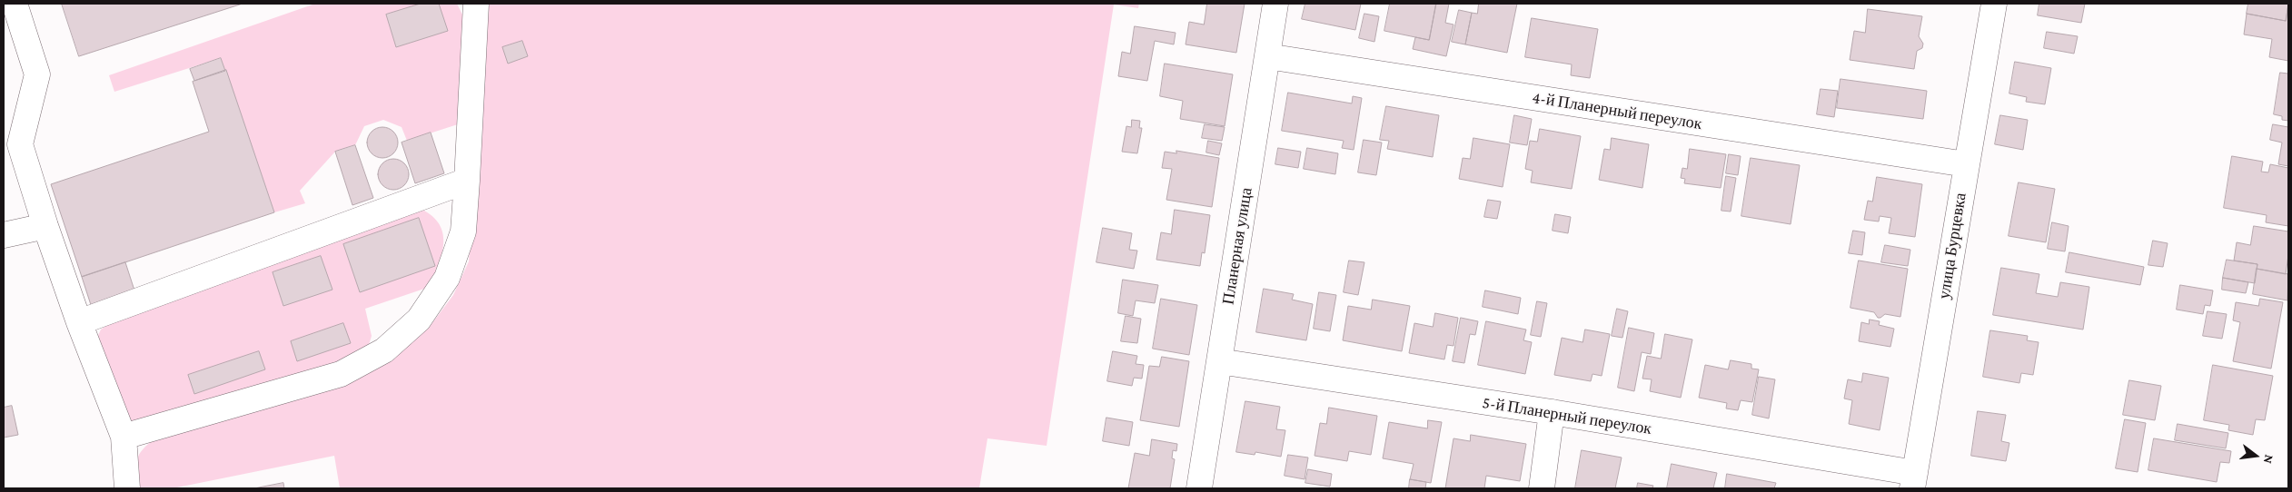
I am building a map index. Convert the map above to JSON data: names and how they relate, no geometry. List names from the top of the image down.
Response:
{
  "streets": {
    "street": [
      "4-й Планерный переулок",
      "Планерная улица",
      "улица Бурцевка",
      "5-й Планерный переулок"
    ]
  },
  "crossings": [
    ["4-й Планерный переулок", "Планерная улица"],
    ["4-й Планерный переулок", "улица Бурцевка"],
    ["Планерная улица", "5-й Планерный переулок"],
    ["улица Бурцевка", "5-й Планерный переулок"]
  ],
  "north": "right"
}
